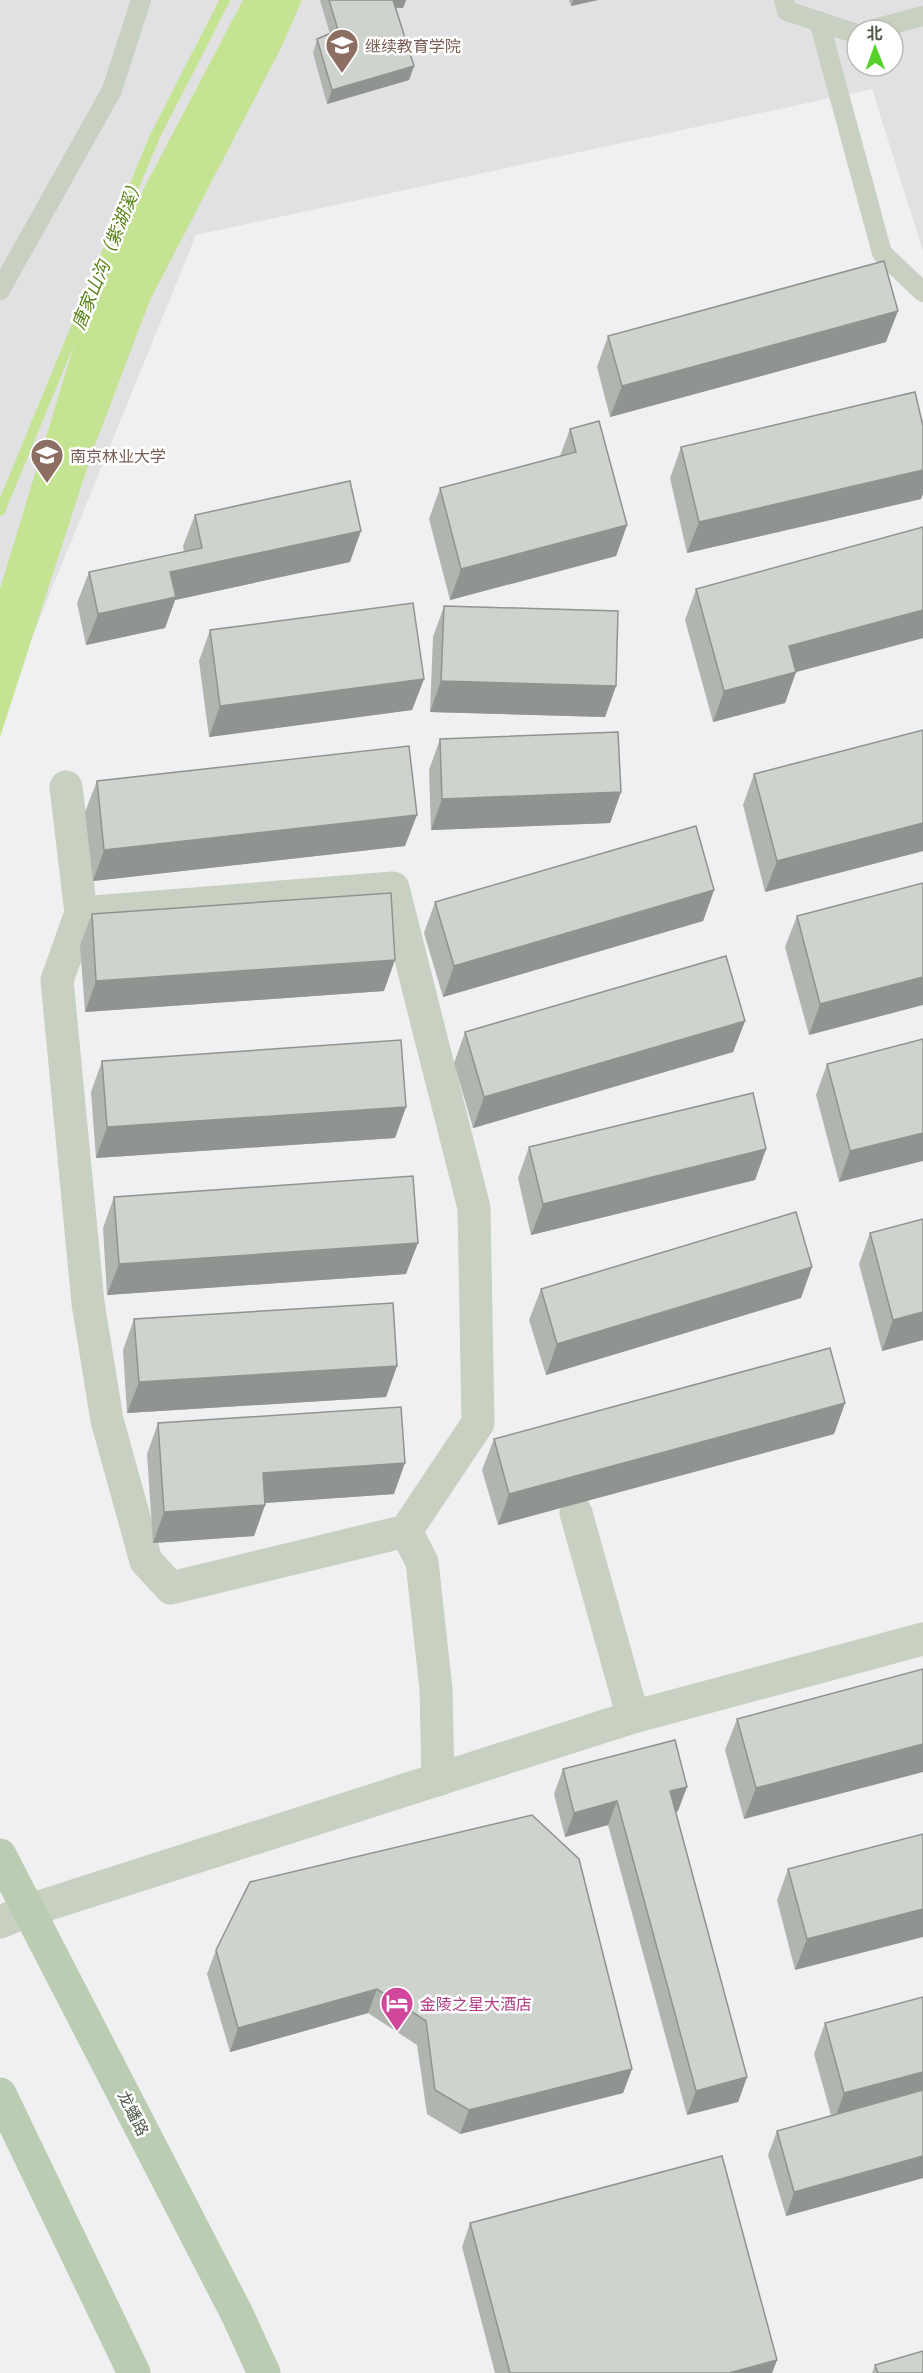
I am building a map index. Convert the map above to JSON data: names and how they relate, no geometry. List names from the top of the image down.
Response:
{
  "streets": {
    "main road": ["龙蟠路"]
  },
  "water": ["唐家山沟（紫湖溪）"],
  "places": {
    "school or university": ["继续教育学院", "南京林业大学"],
    "hotel": ["金陵之星大酒店"]
  },
  "north": "top"
}
